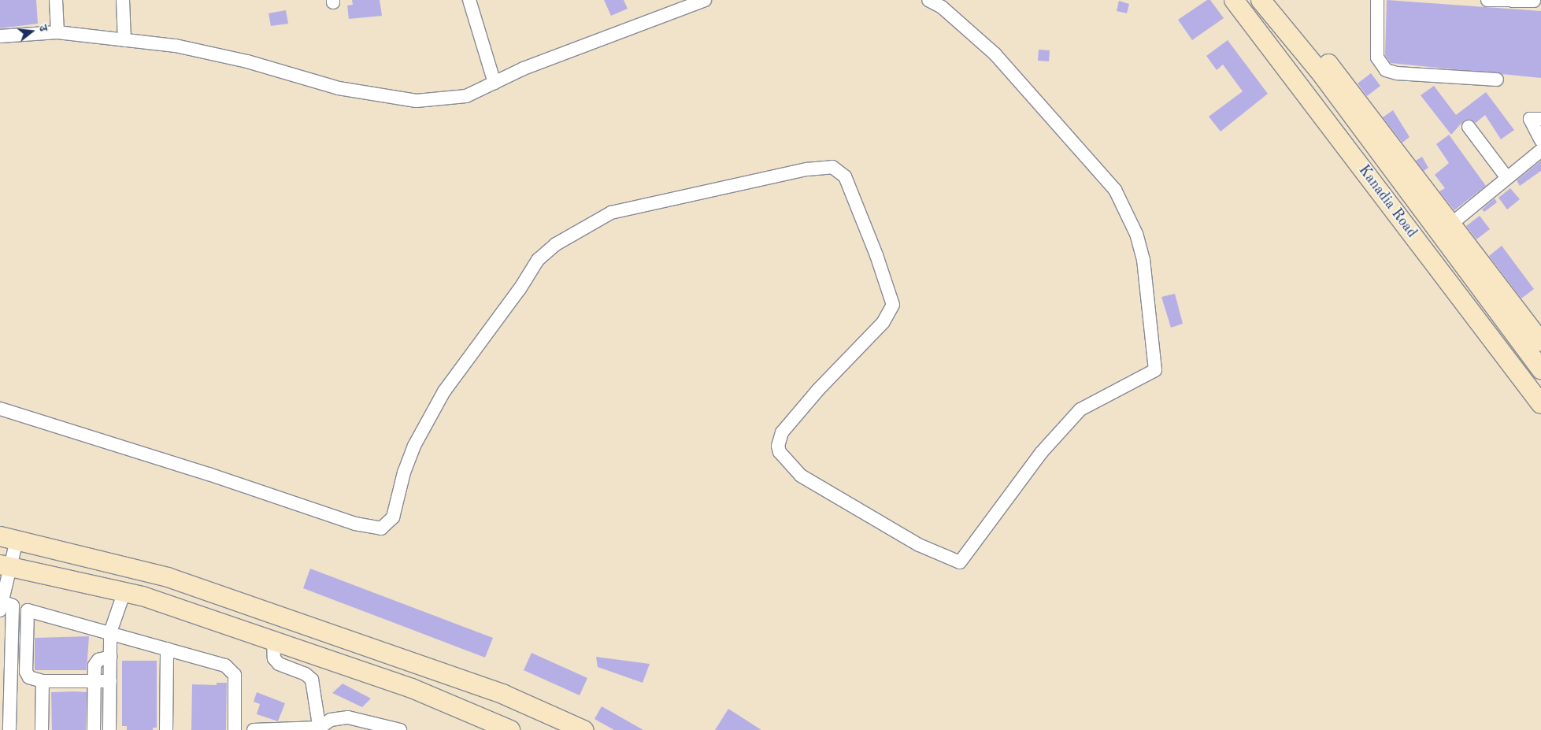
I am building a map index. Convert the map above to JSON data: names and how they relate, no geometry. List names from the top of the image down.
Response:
{
  "streets": {
    "street": ["Kanadia Road"]
  },
  "north": "right"
}
